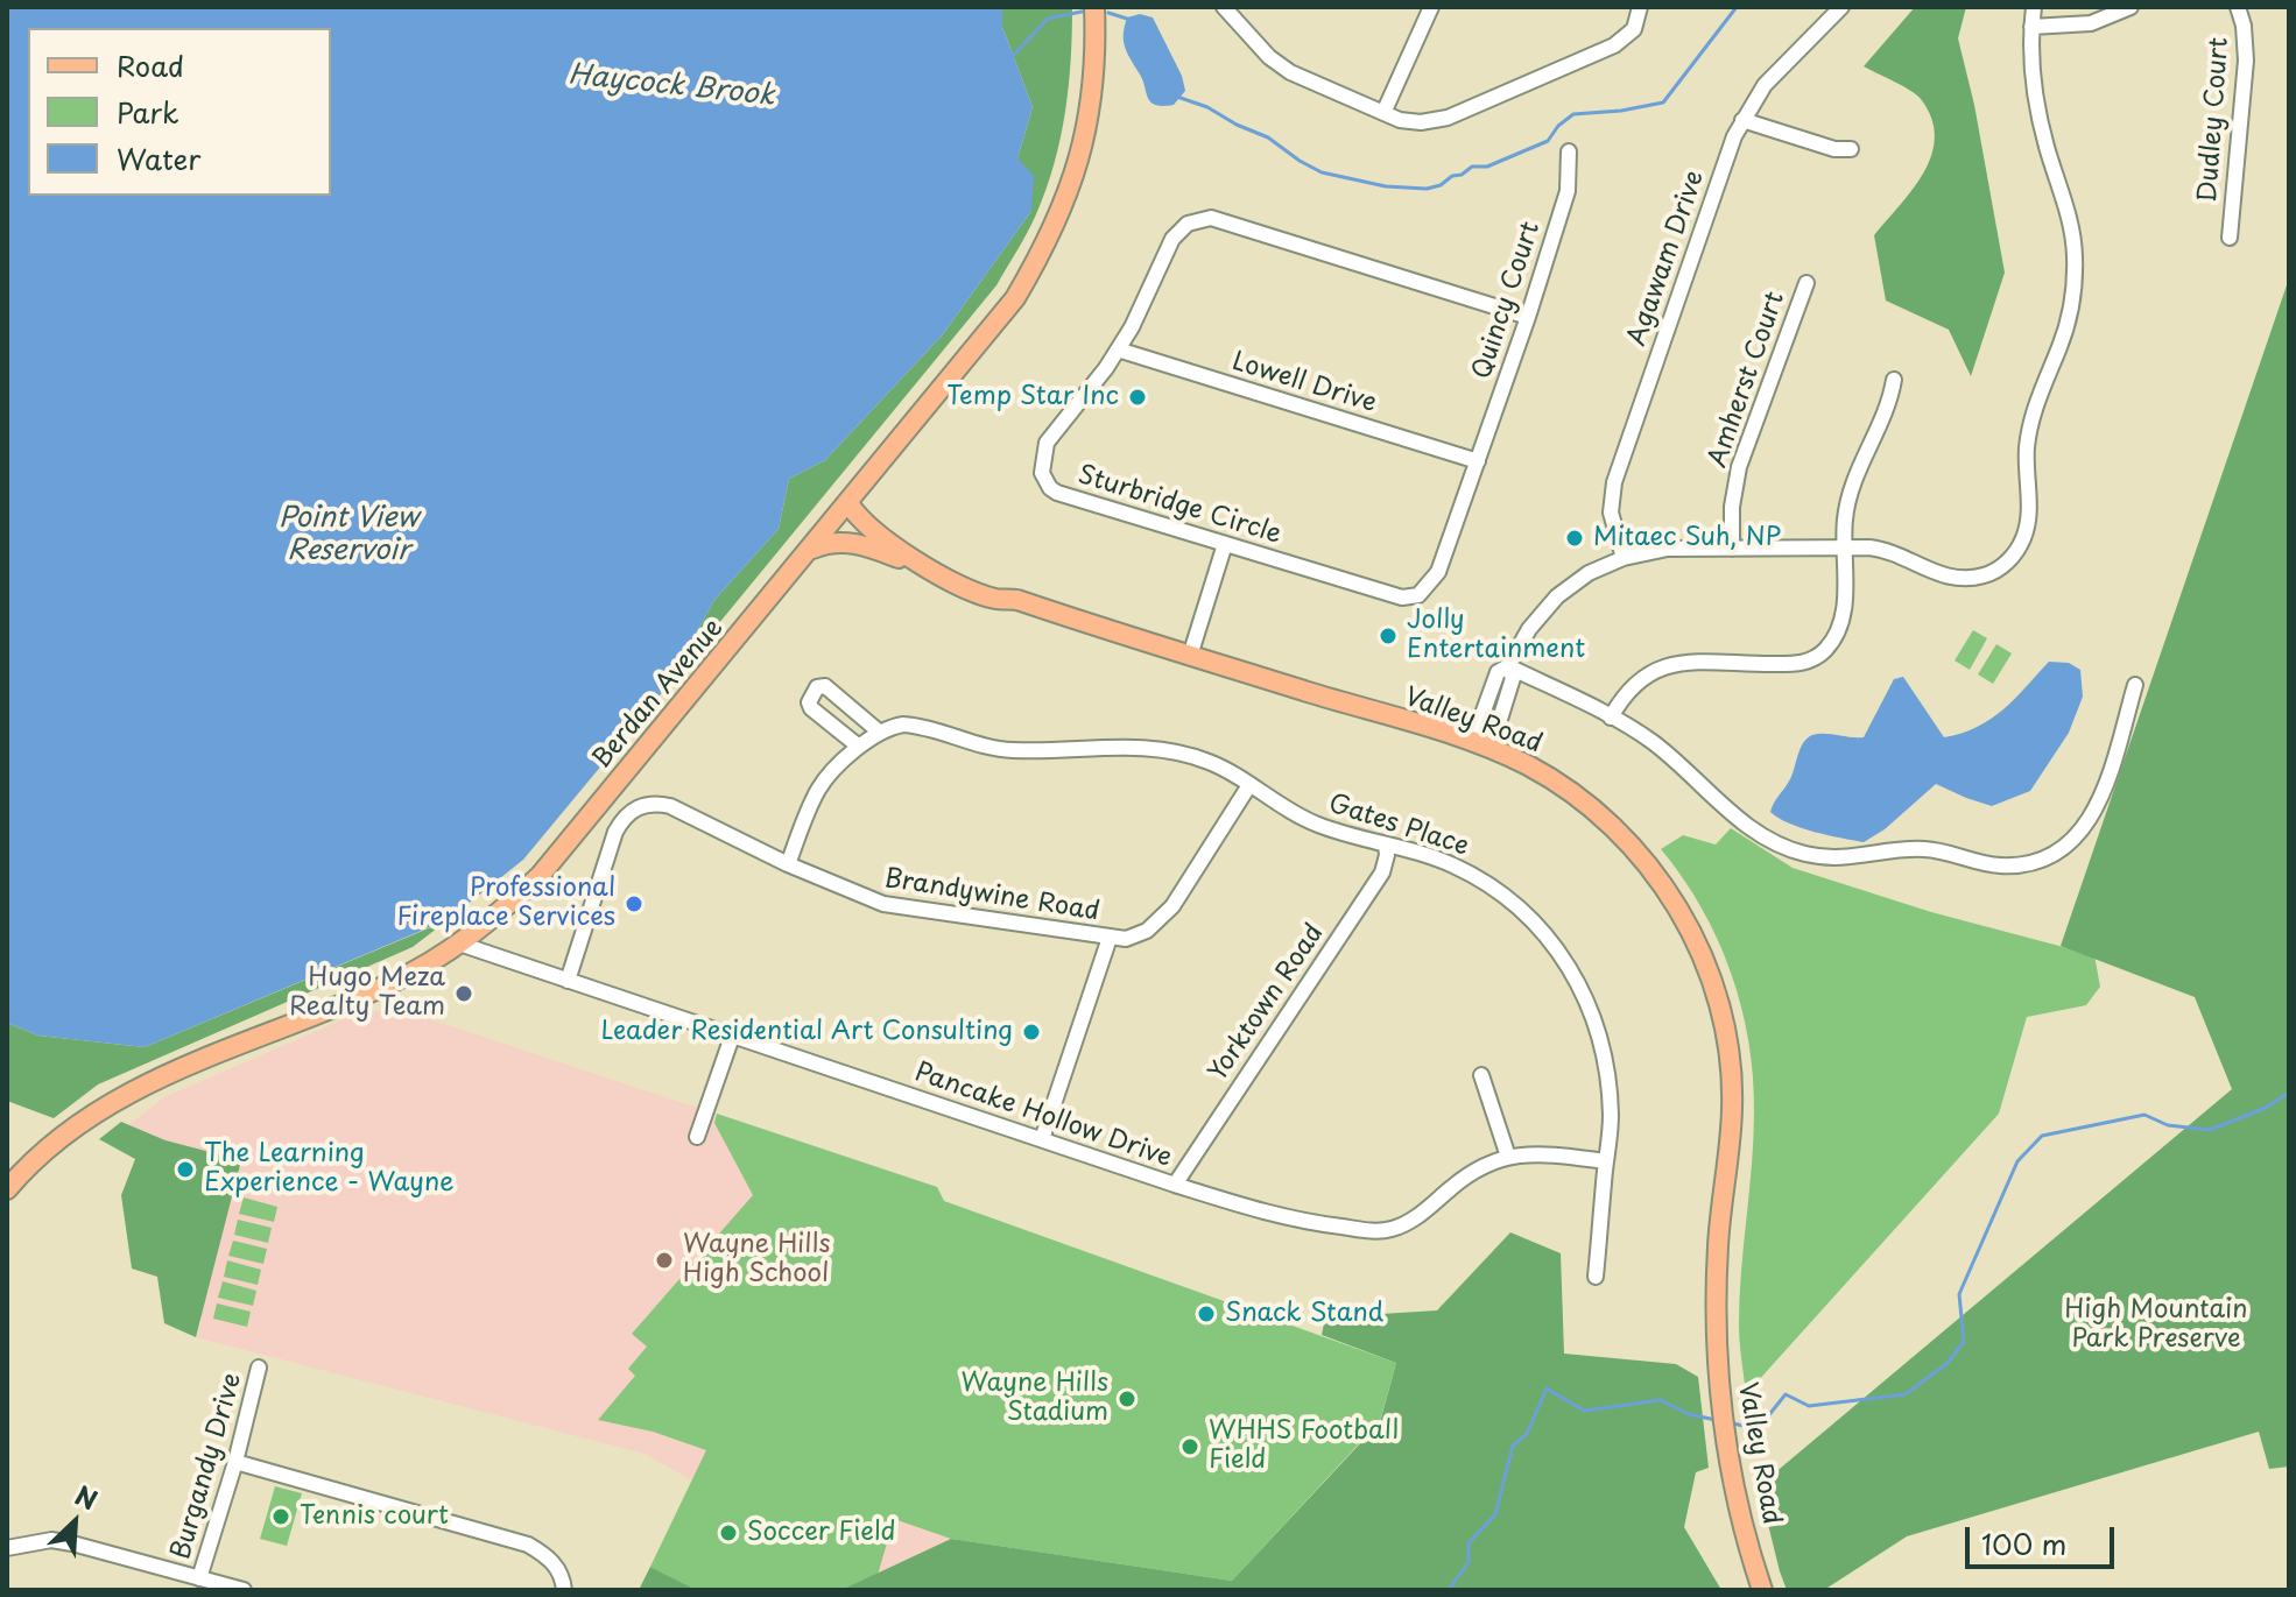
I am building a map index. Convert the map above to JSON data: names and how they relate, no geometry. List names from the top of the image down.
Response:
{
  "streets": {
    "main road": ["Berdan Avenue", "Valley Road"],
    "street": [
      "Dudley Court",
      "Agawam Drive",
      "Quincy Court",
      "Amherst Court",
      "Lowell Drive",
      "Sturbridge Circle",
      "Gates Place",
      "Brandywine Road",
      "Yorktown Road",
      "Pancake Hollow Drive",
      "Burgandy Drive"
    ]
  },
  "crossings": [
    ["Quincy Court", "Lowell Drive"],
    ["Quincy Court", "Sturbridge Circle"],
    ["Lowell Drive", "Sturbridge Circle"],
    ["Berdan Avenue", "Valley Road"],
    ["Berdan Avenue", "Pancake Hollow Drive"],
    ["Gates Place", "Brandywine Road"],
    ["Gates Place", "Yorktown Road"],
    ["Gates Place", "Pancake Hollow Drive"],
    ["Brandywine Road", "Pancake Hollow Drive"],
    ["Yorktown Road", "Pancake Hollow Drive"]
  ],
  "water": ["Haycock Brook", "Point View Reservoir"],
  "parks": ["High Mountain Park Preserve"],
  "places": [
    "Temp Star Inc",
    "Mitaec Suh, NP",
    "Jolly Entertainment",
    "Professional Fireplace Services",
    "Hugo Meza Realty Team",
    "Leader Residential Art Consulting",
    "The Learning Experience - Wayne",
    "Wayne Hills High School",
    "Snack Stand",
    "Wayne Hills Stadium",
    "WHHS Football Field",
    "Tennis court",
    "Soccer Field"
  ],
  "legend": ["Road", "Park", "Water"],
  "scale_bar": "100 m",
  "north": "top right"
}
